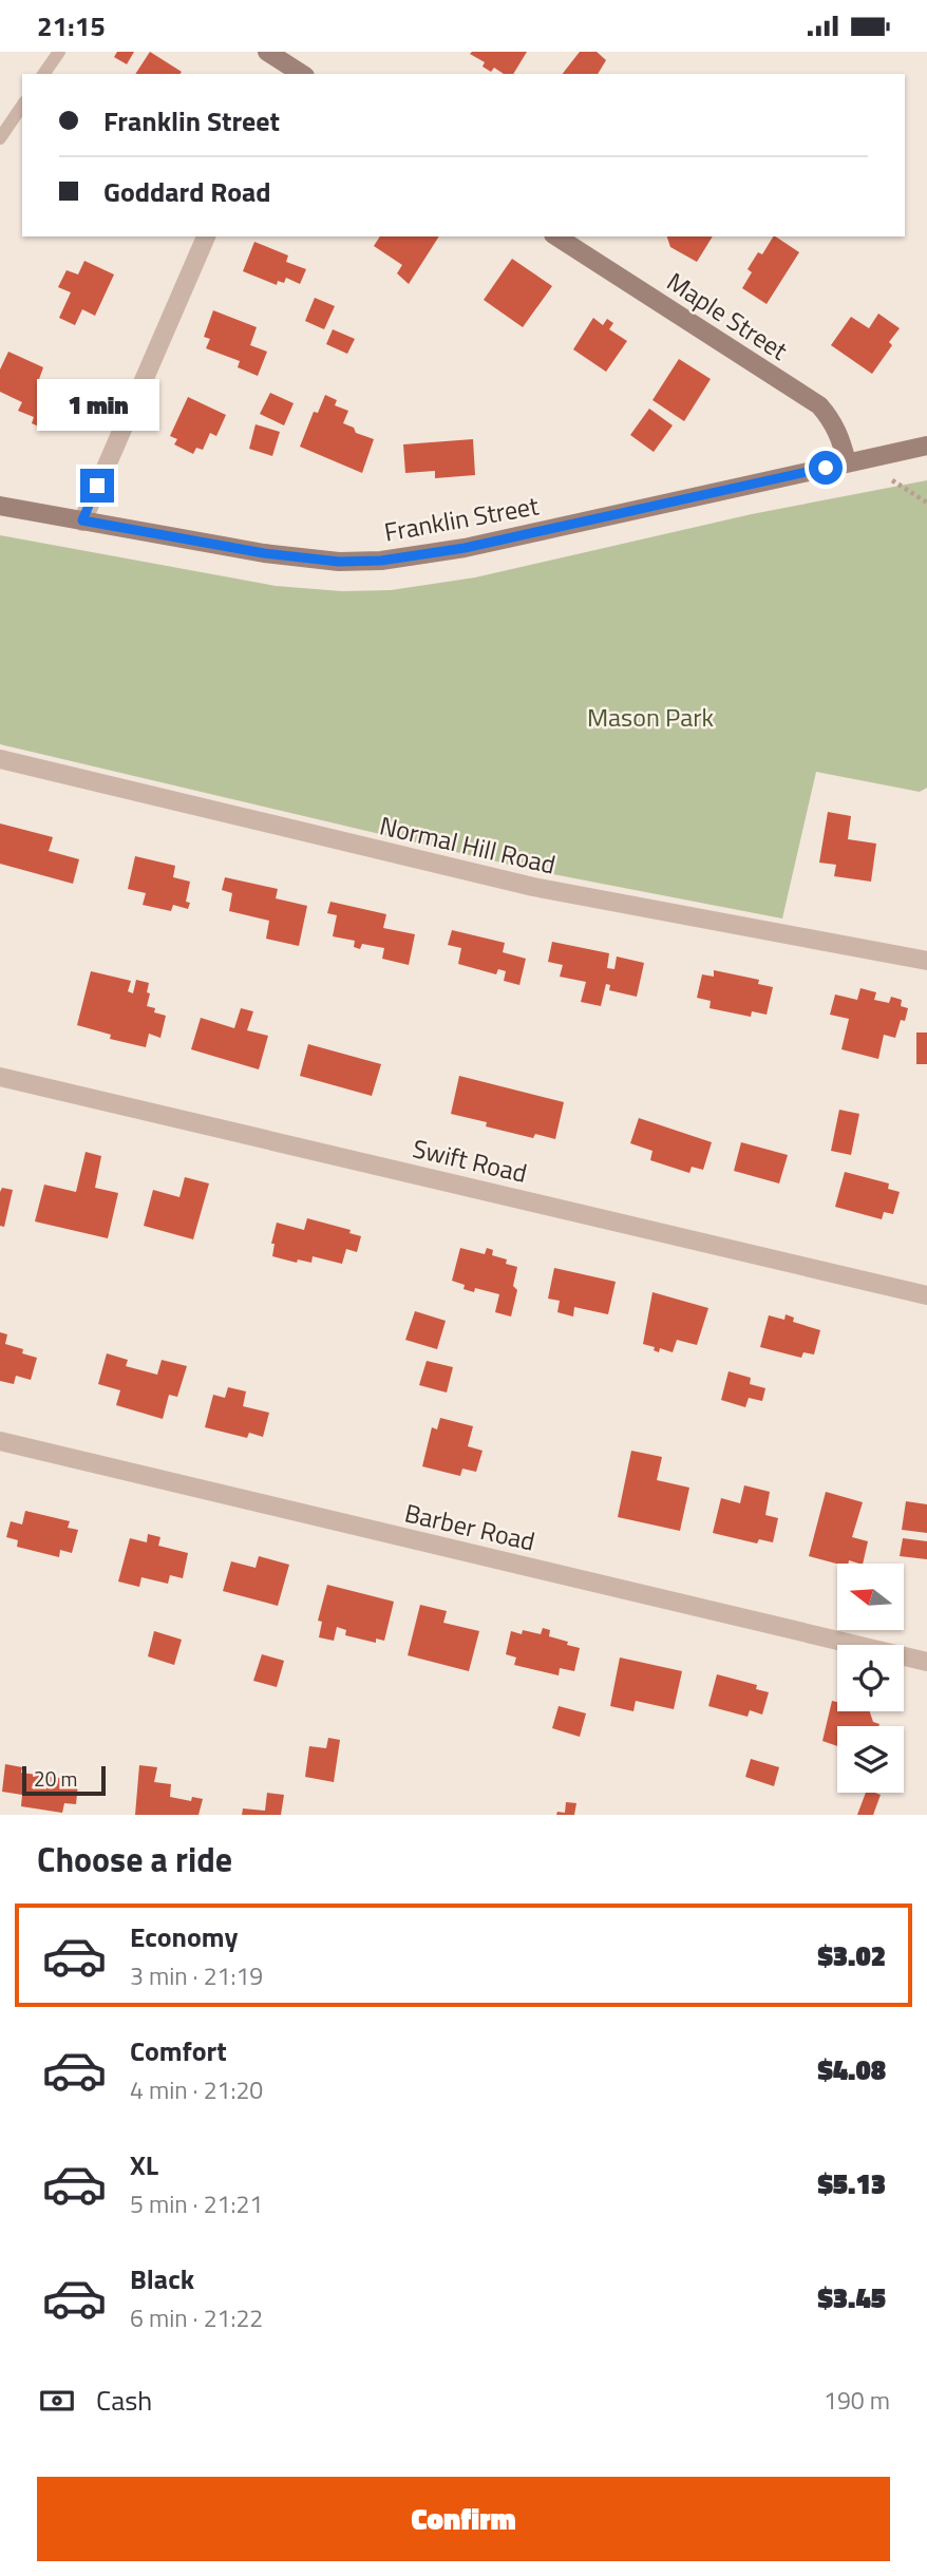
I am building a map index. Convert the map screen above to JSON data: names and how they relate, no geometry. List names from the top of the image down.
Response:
{
  "streets": {
    "street": [
      "Maple Street",
      "Franklin Street",
      "Normal Hill Road",
      "Swift Road",
      "Barber Road"
    ]
  },
  "crossings": [
    ["Maple Street", "Franklin Street"]
  ],
  "parks": ["Mason Park"],
  "scale_bar": "20 m",
  "north": "left",
  "page": {
    "status": "21:15",
    "banner": ["Franklin Street", "Goddard Road"],
    "bubble": "1 min",
    "scale": "20 m",
    "heading": "Choose a ride",
    "list": [
      {
        "name": "Economy",
        "note": "3 min · 21:19",
        "value": "$3.02"
      },
      {
        "name": "Comfort",
        "note": "4 min · 21:20",
        "value": "$4.08"
      },
      {
        "name": "XL",
        "note": "5 min · 21:21",
        "value": "$5.13"
      },
      {
        "name": "Black",
        "note": "6 min · 21:22",
        "value": "$3.45"
      }
    ],
    "pay": ["Cash", "190 m"],
    "buttons": "Confirm"
  }
}
